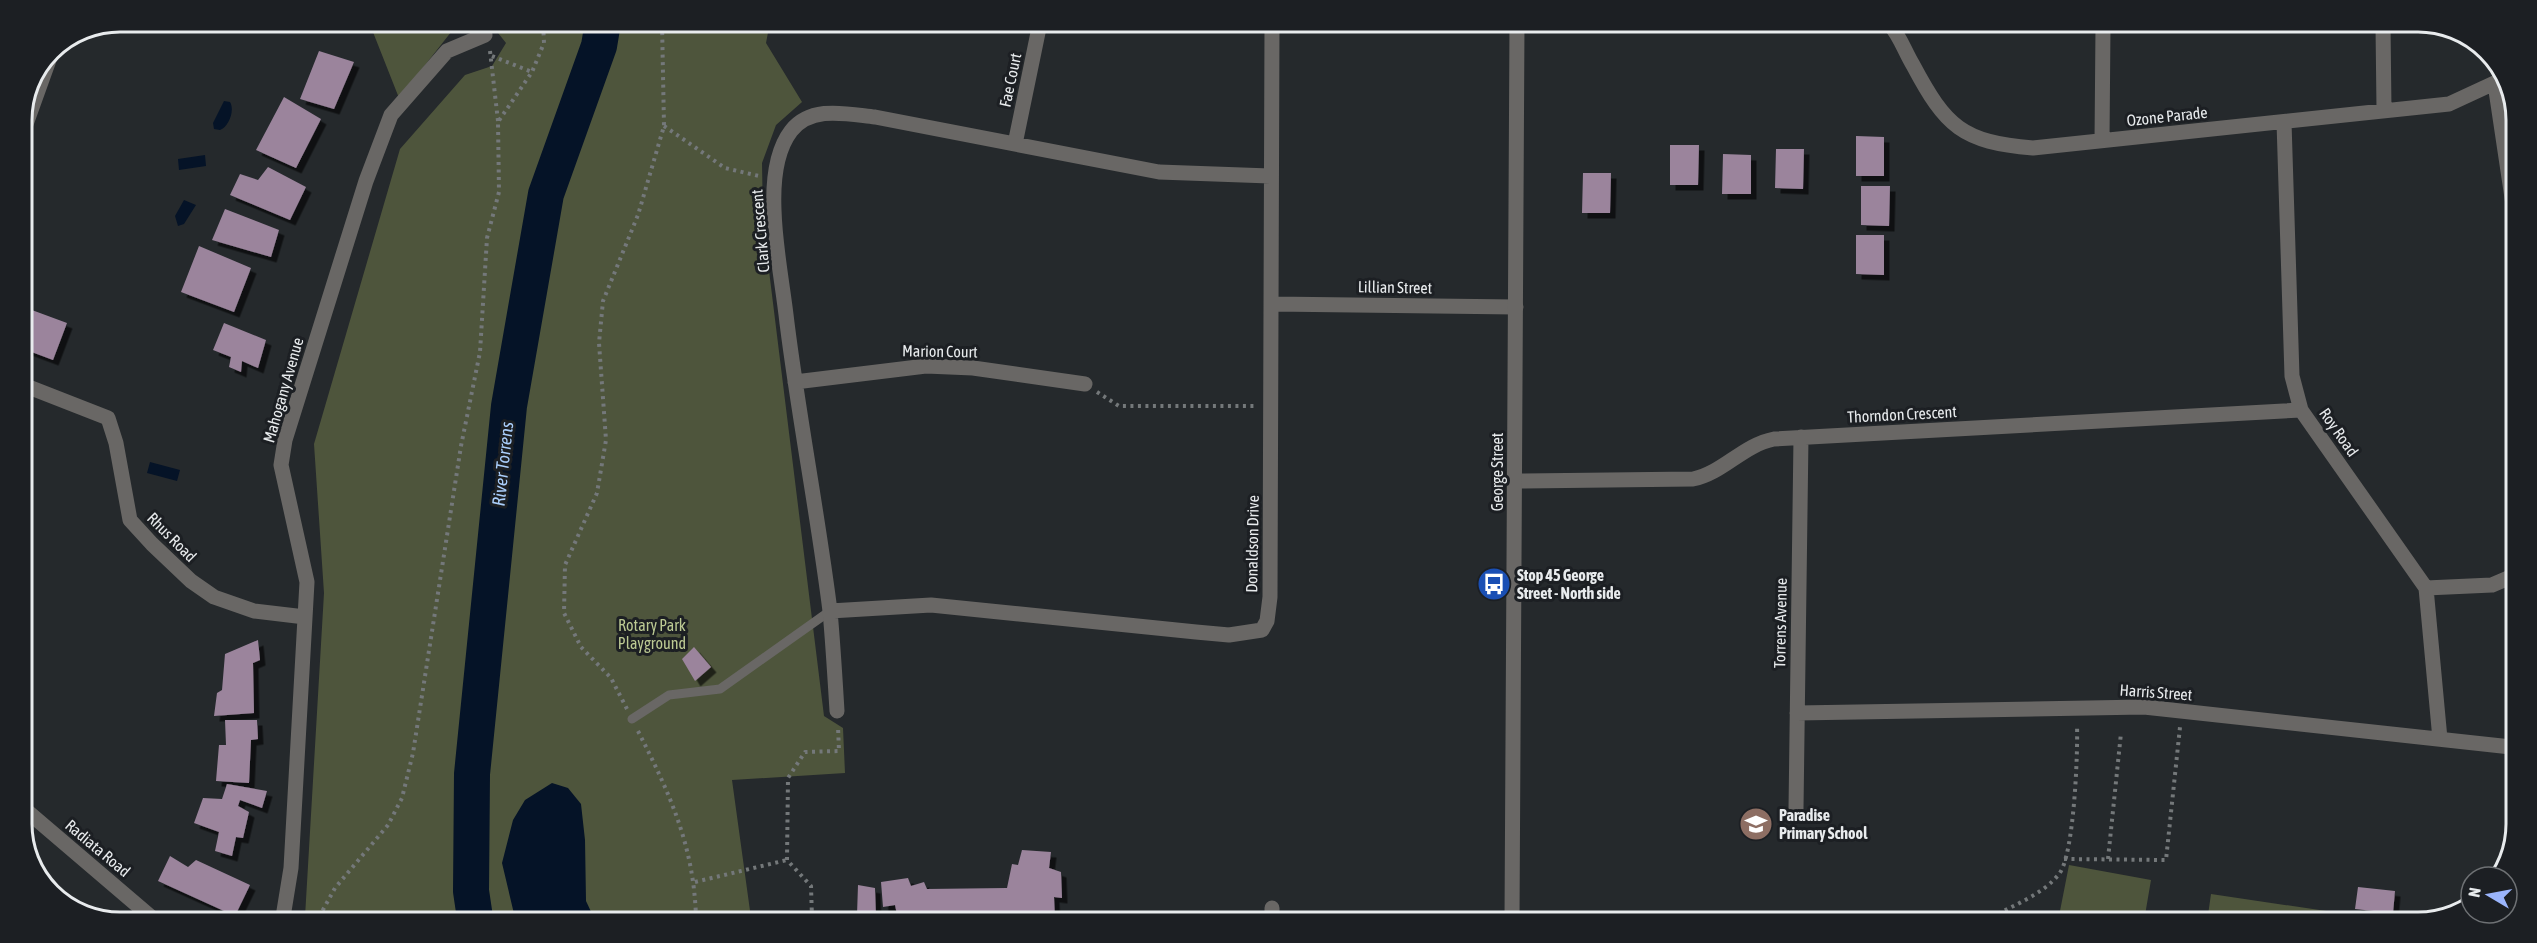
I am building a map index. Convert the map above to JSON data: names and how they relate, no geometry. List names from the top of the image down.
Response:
{
  "streets": {
    "street": [
      "Fae Court",
      "Ozone Parade",
      "Clark Crescent",
      "Lillian Street",
      "Marion Court",
      "Mahogany Avenue",
      "Thorndon Crescent",
      "Roy Road",
      "George Street",
      "Rhus Road",
      "Donaldson Drive",
      "Torrens Avenue",
      "Harris Street",
      "Radiata Road"
    ]
  },
  "crossings": [
    ["Fae Court", "Clark Crescent"],
    ["Ozone Parade", "Roy Road"],
    ["Clark Crescent", "Marion Court"],
    ["Clark Crescent", "Donaldson Drive"],
    ["Lillian Street", "George Street"],
    ["Lillian Street", "Donaldson Drive"],
    ["Mahogany Avenue", "Rhus Road"],
    ["Thorndon Crescent", "Roy Road"],
    ["Thorndon Crescent", "George Street"],
    ["Thorndon Crescent", "Torrens Avenue"],
    ["Roy Road", "Harris Street"],
    ["Torrens Avenue", "Harris Street"]
  ],
  "water": ["River Torrens"],
  "parks": ["Rotary Park Playground"],
  "places": {
    "bus stop": ["Stop 45 George Street - North side"],
    "school or university": ["Paradise Primary School"]
  },
  "north": "left"
}
